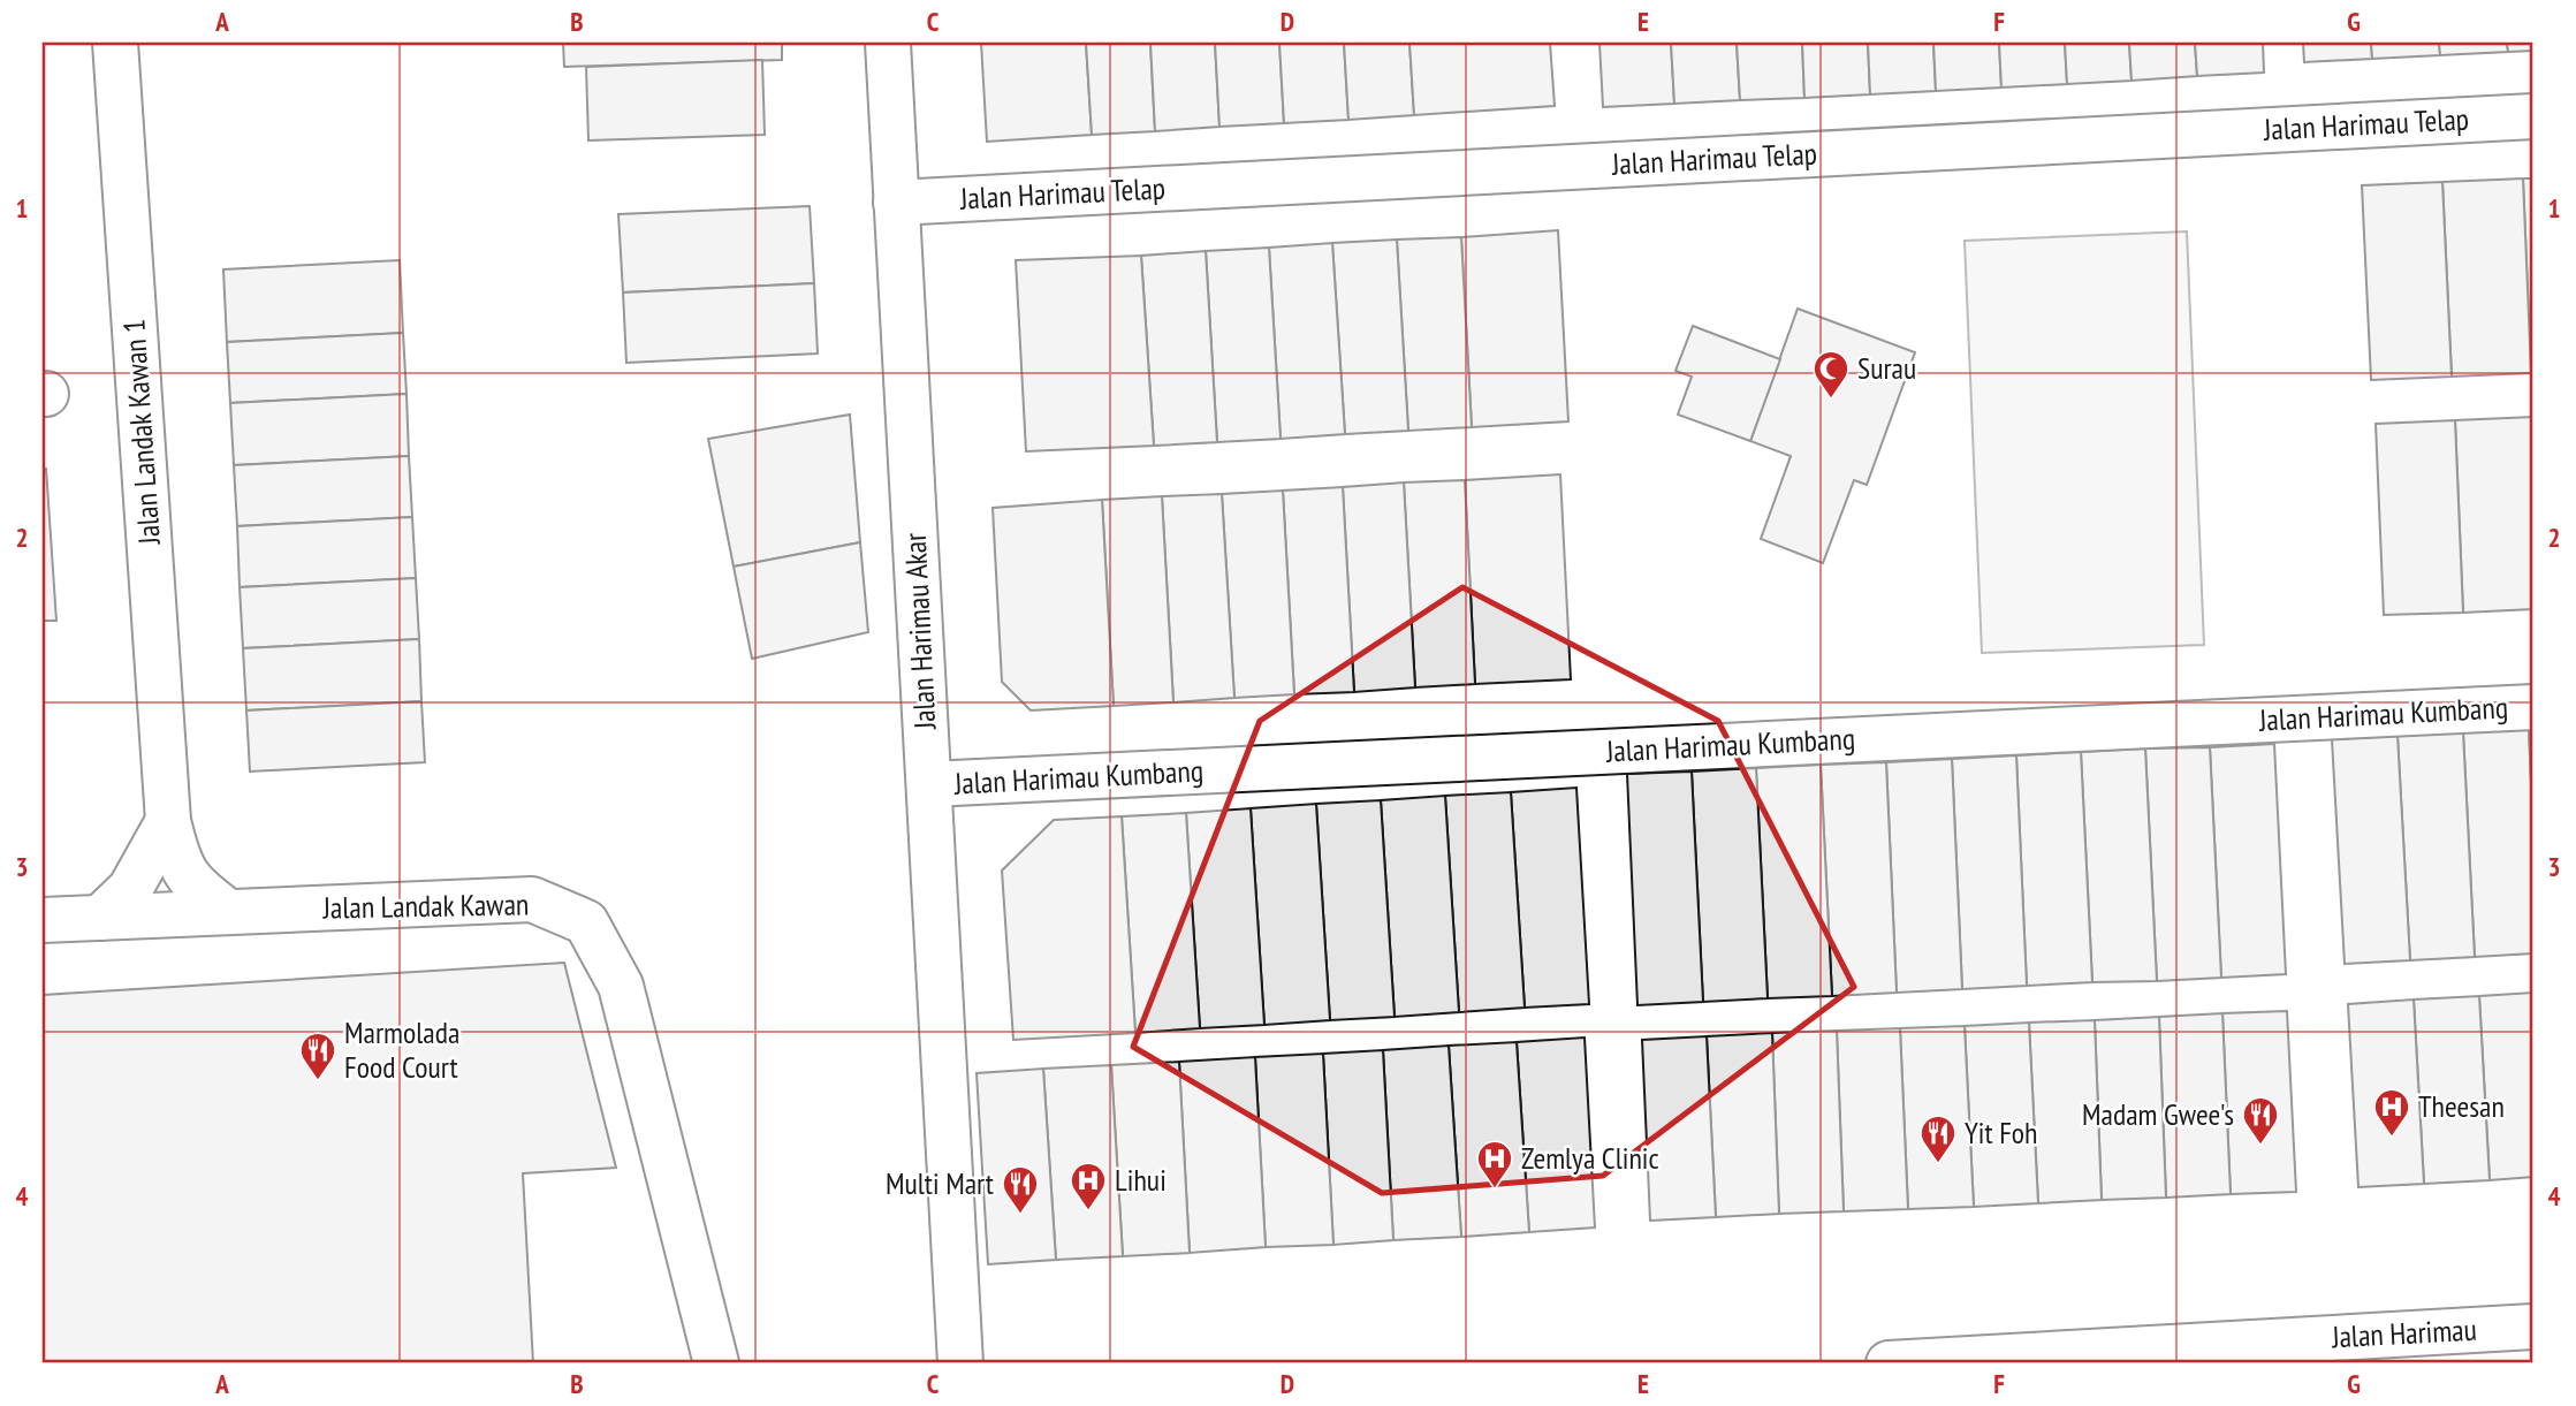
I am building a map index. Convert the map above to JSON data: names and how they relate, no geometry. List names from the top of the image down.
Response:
{
  "streets": {
    "street": [
      "Jalan Harimau Telap",
      "Jalan Landak Kawan 1",
      "Jalan Harimau Akar",
      "Jalan Harimau Kumbang",
      "Jalan Landak Kawan",
      "Jalan Harimau"
    ]
  },
  "crossings": [
    ["Jalan Harimau Telap", "Jalan Harimau Akar"],
    ["Jalan Landak Kawan 1", "Jalan Landak Kawan"],
    ["Jalan Harimau Akar", "Jalan Harimau Kumbang"]
  ],
  "places": {
    "mosque": ["Surau"],
    "restaurant": [
      "Marmolada Food Court",
      "Madam Gwee's",
      "Yit Foh",
      "Multi Mart"
    ],
    "hospital": ["Theesan", "Zemlya Clinic", "Lihui"]
  },
  "grid": {
    "columns": [
      "A",
      "B",
      "C",
      "D",
      "E",
      "F",
      "G"
    ],
    "rows": [
      "1",
      "2",
      "3",
      "4"
    ]
  }
}
